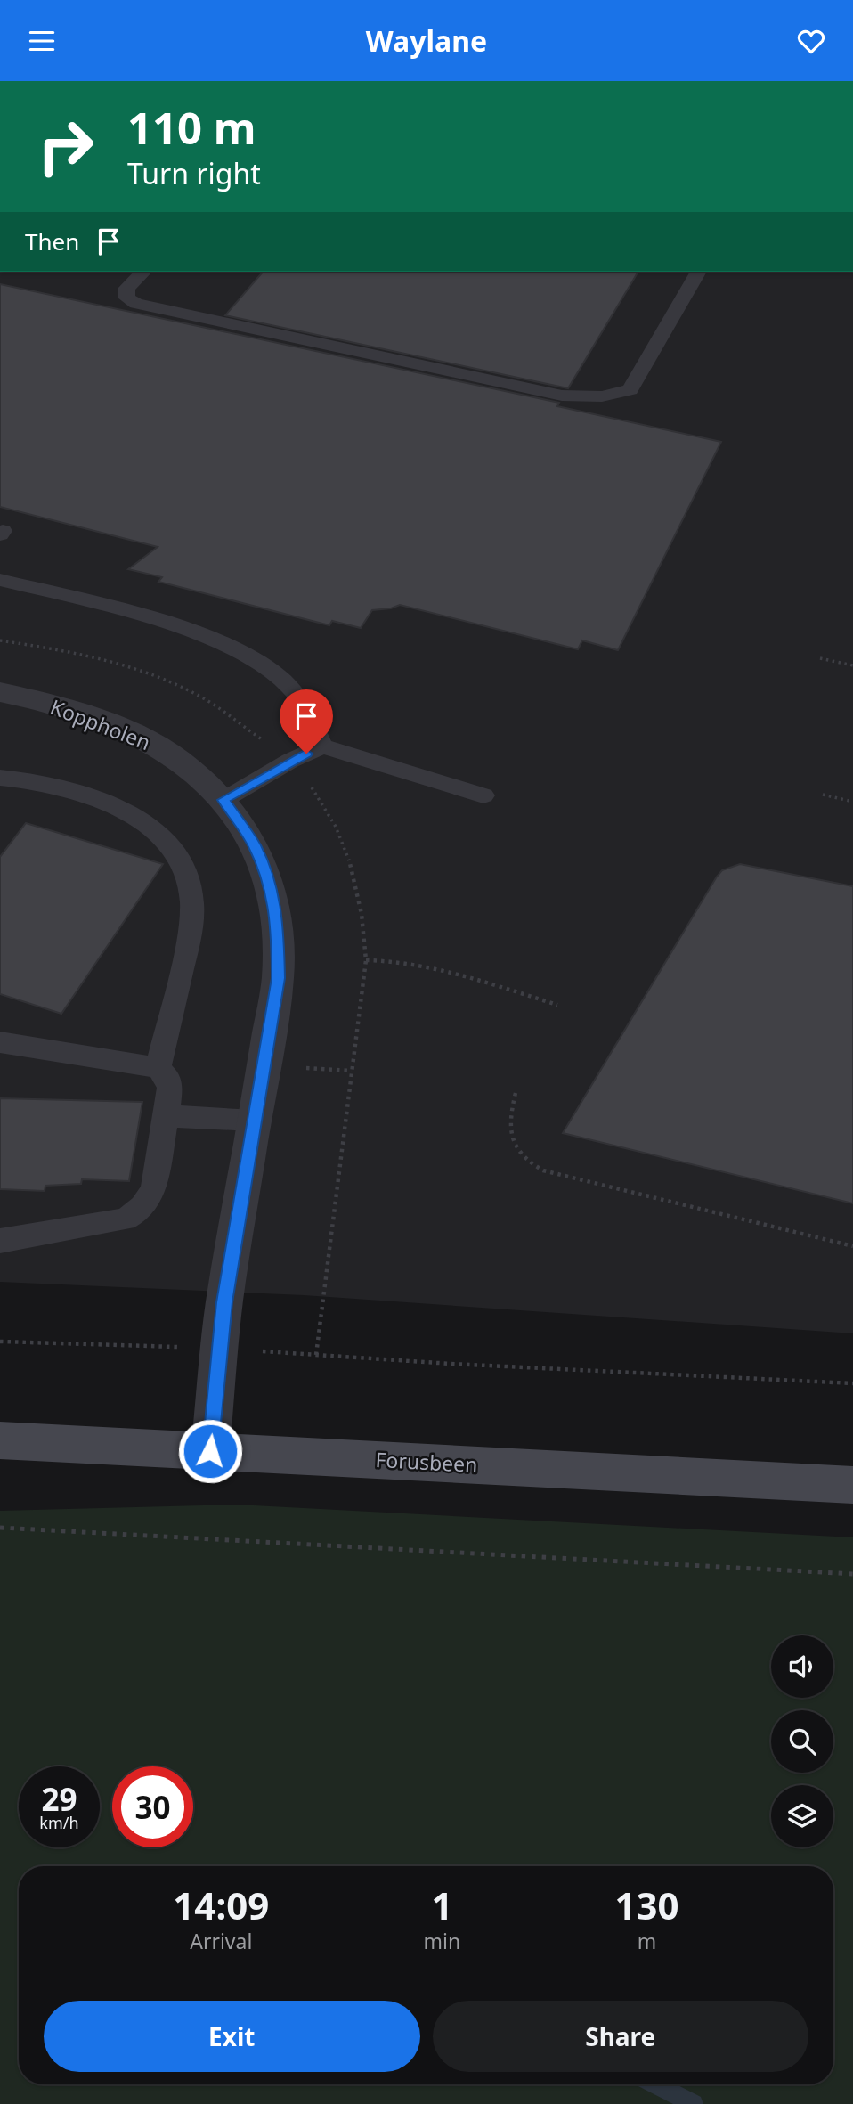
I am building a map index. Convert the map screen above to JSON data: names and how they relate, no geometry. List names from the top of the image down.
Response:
{
  "streets": {
    "main road": ["Forusbeen"],
    "street": ["Koppholen"]
  },
  "crossings": [
    ["Koppholen", "Forusbeen"]
  ],
  "page": {
    "header": "Waylane",
    "turn": ["110 m", "Turn right"],
    "then": "Then",
    "speed": "29 km/h",
    "limit": "30",
    "eta": [
      "14:09",
      "Arrival",
      "1",
      "min",
      "130",
      "m"
    ],
    "buttons": ["Exit", "Share"]
  }
}
